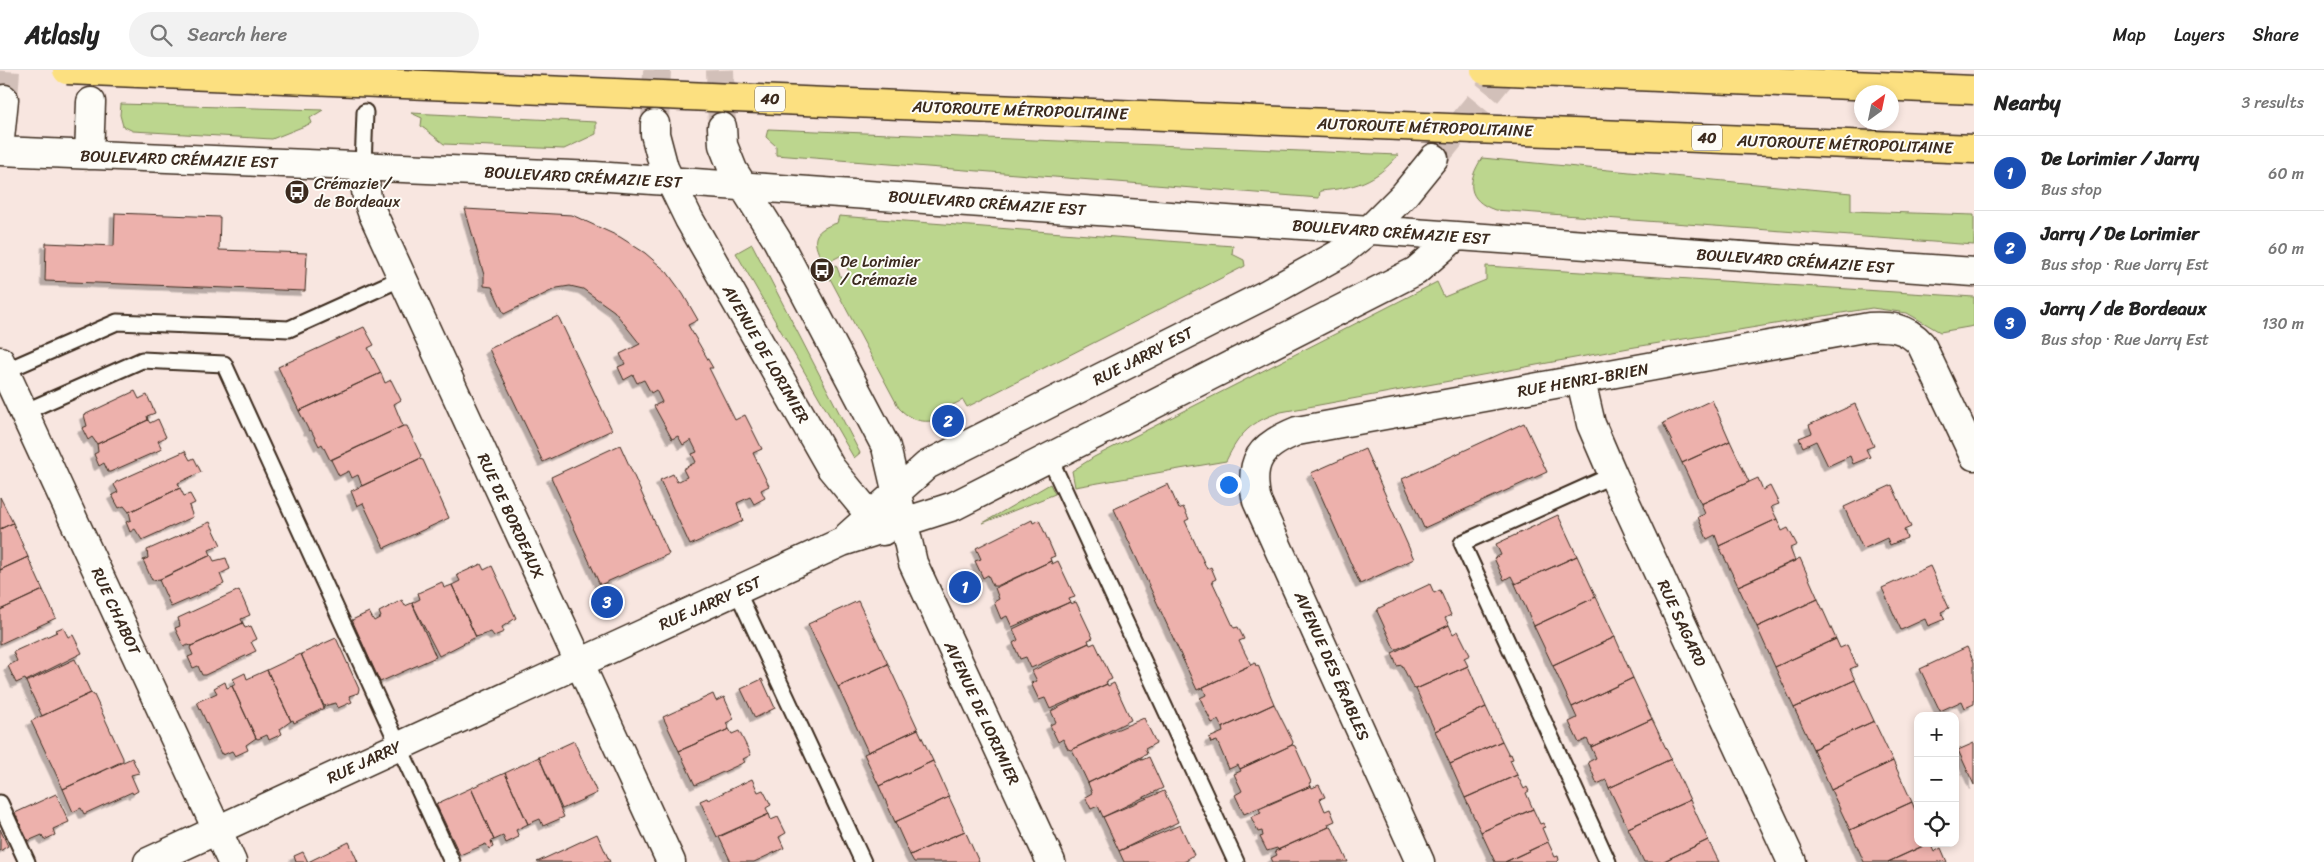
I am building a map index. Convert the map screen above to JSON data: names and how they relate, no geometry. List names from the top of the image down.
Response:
{
  "streets": {
    "highway": ["40", "AUTOROUTE MÉTROPOLITAINE"],
    "main road": [
      "BOULEVARD CRÉMAZIE EST",
      "AVENUE DE LORIMIER",
      "RUE JARRY EST",
      "RUE HENRI-BRIEN",
      "RUE DE BORDEAUX",
      "RUE CHABOT",
      "RUE SAGARD",
      "AVENUE DES ÉRABLES",
      "RUE JARRY"
    ]
  },
  "crossings": [
    ["BOULEVARD CRÉMAZIE EST", "AVENUE DE LORIMIER"],
    ["BOULEVARD CRÉMAZIE EST", "RUE JARRY EST"],
    ["BOULEVARD CRÉMAZIE EST", "RUE DE BORDEAUX"],
    ["AVENUE DE LORIMIER", "RUE JARRY EST"],
    ["RUE JARRY EST", "RUE DE BORDEAUX"],
    ["RUE JARRY EST", "RUE JARRY"],
    ["RUE HENRI-BRIEN", "RUE SAGARD"],
    ["RUE HENRI-BRIEN", "AVENUE DES ÉRABLES"],
    ["RUE DE BORDEAUX", "RUE JARRY"],
    ["RUE CHABOT", "RUE JARRY"]
  ],
  "places": {
    "bus stop": ["Crémazie / de Bordeaux", "De Lorimier / Crémazie"]
  },
  "north": "top right",
  "page": {
    "header": "Atlasly",
    "search": "Search here",
    "nav": ["Map", "Layers", "Share"],
    "heading": ["Nearby", "3 results"],
    "list": [
      {
        "mark": "1",
        "name": "De Lorimier / Jarry",
        "note": "Bus stop",
        "value": "60 m"
      },
      {
        "mark": "2",
        "name": "Jarry / De Lorimier",
        "note": "Bus stop · Rue Jarry Est",
        "value": "60 m"
      },
      {
        "mark": "3",
        "name": "Jarry / de Bordeaux",
        "note": "Bus stop · Rue Jarry Est",
        "value": "130 m"
      }
    ],
    "pins": ["2", "1", "3"],
    "map_buttons": ["+", "−"]
  }
}
